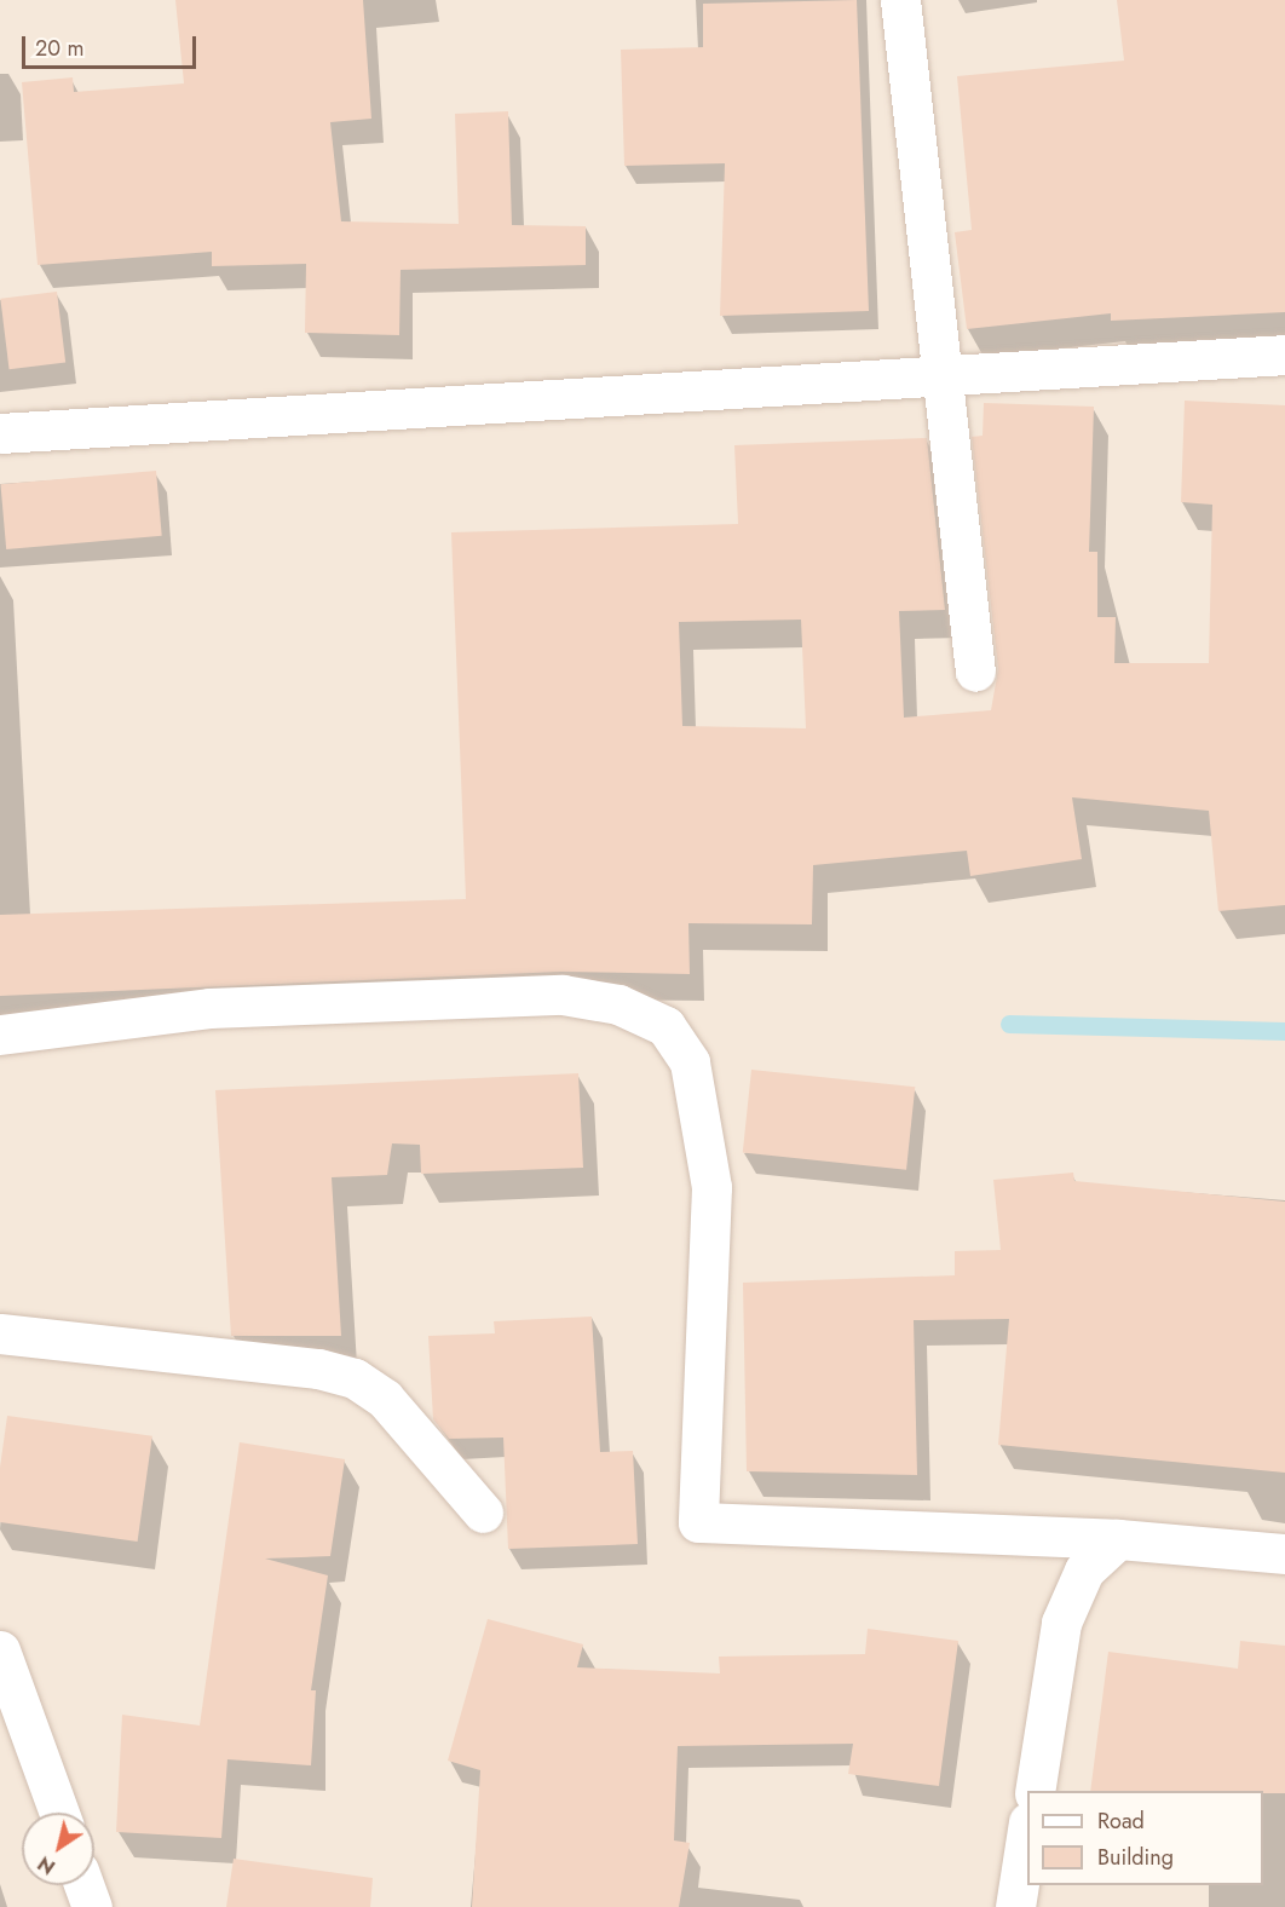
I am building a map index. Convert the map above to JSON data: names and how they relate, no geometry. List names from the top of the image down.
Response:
{
  "legend": ["Road", "Building"],
  "scale_bar": "20 m",
  "north": "bottom left"
}
